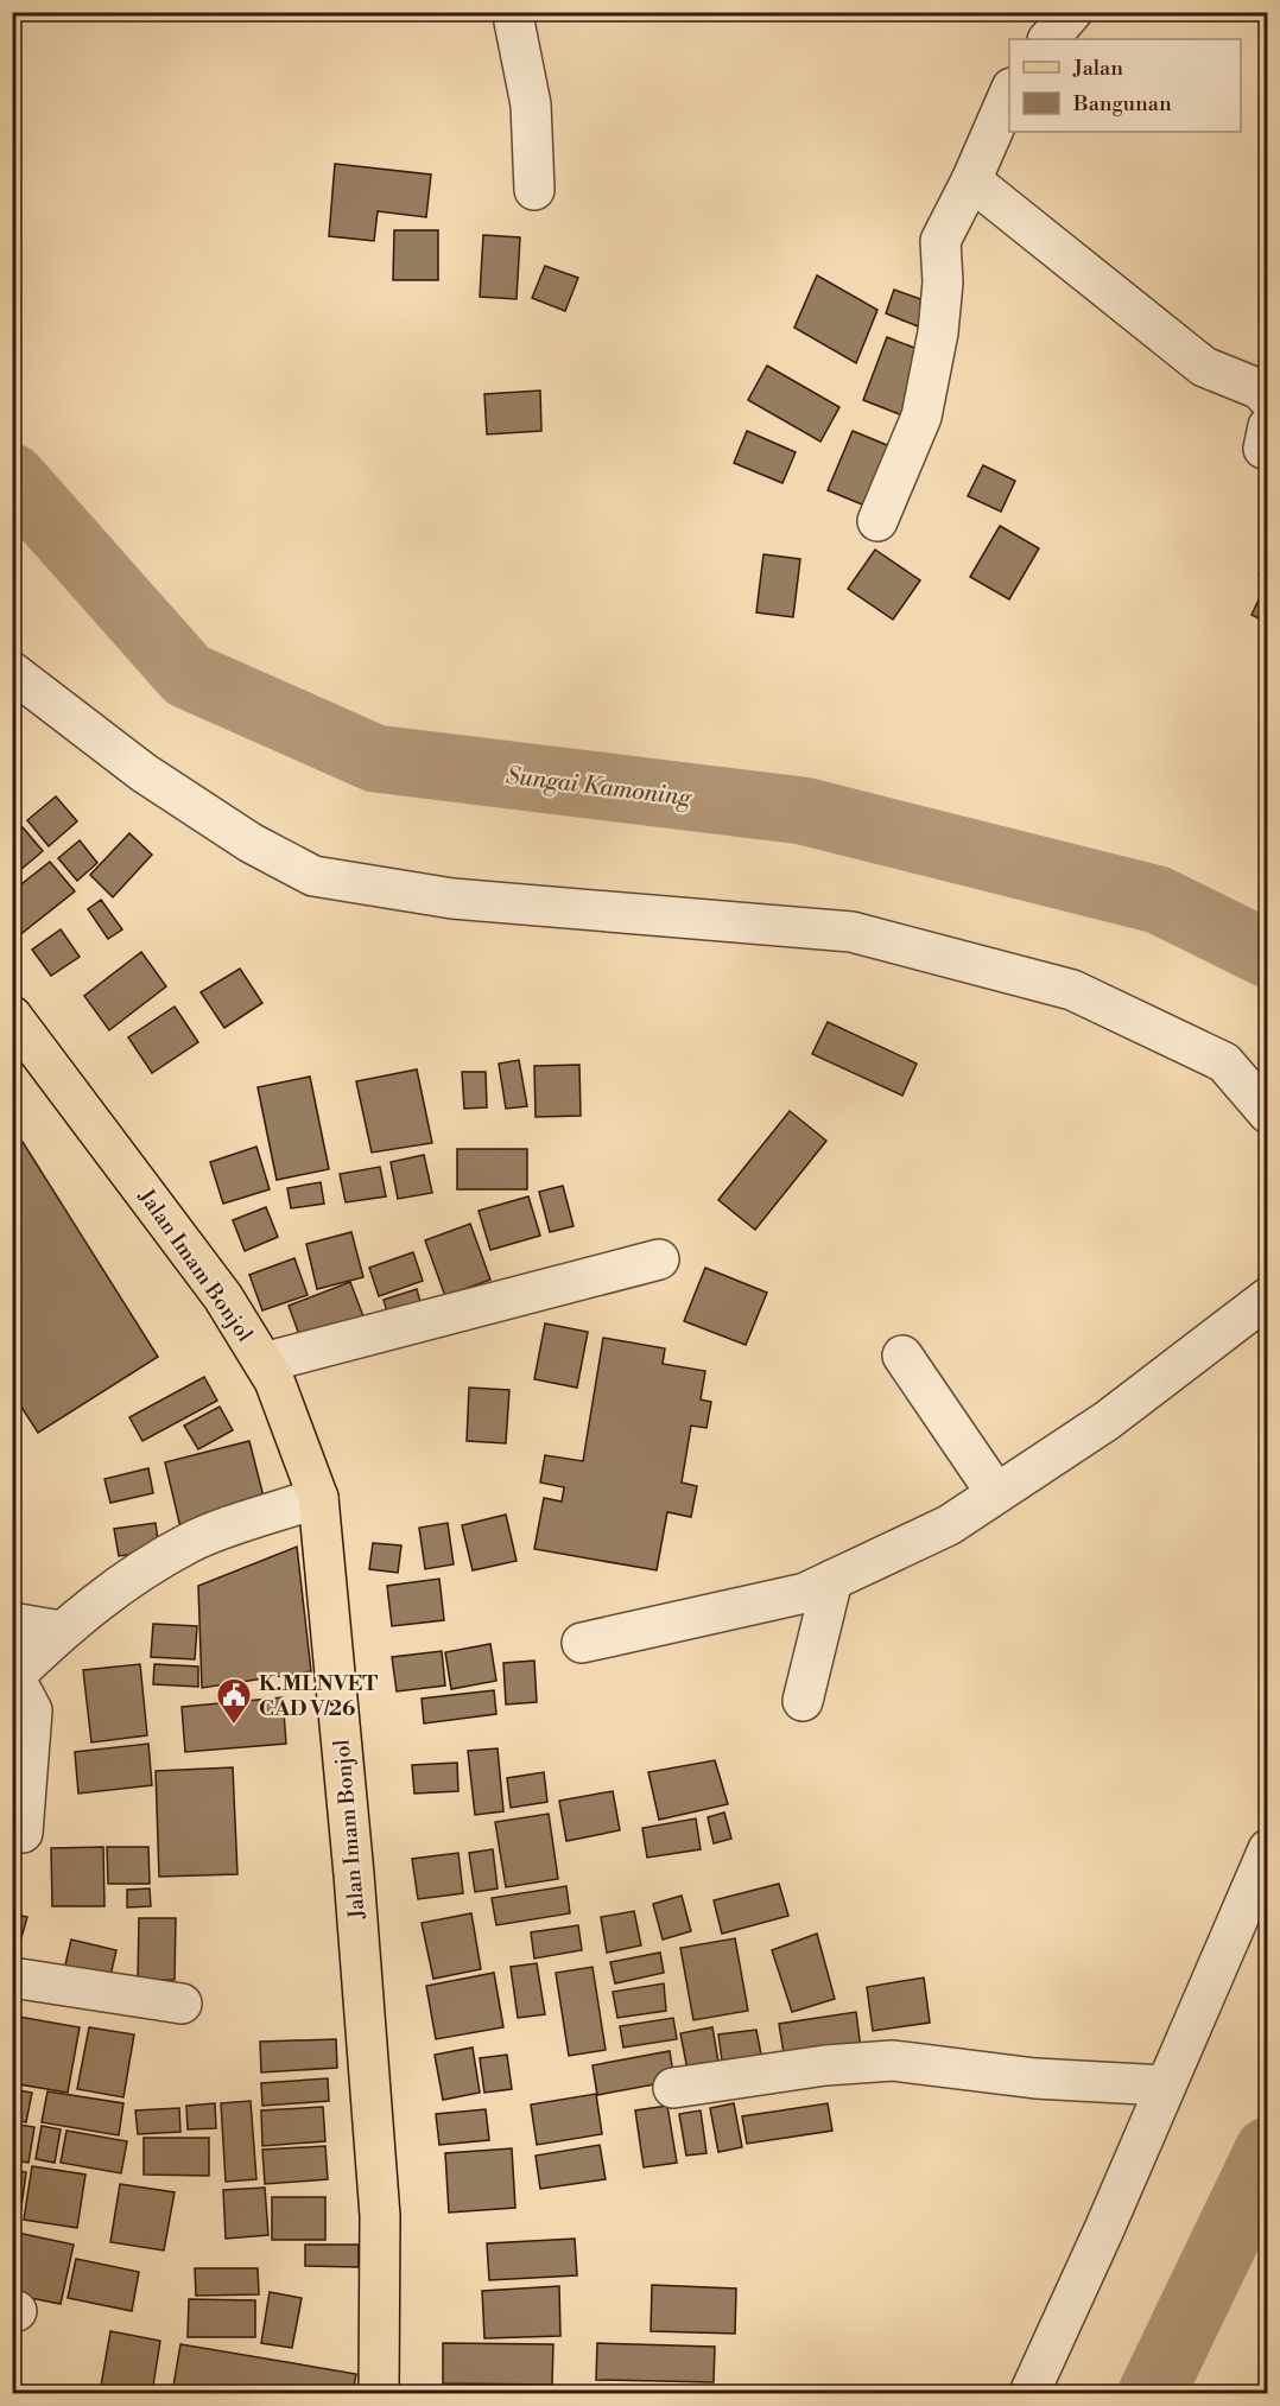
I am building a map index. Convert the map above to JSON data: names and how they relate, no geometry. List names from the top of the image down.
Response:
{
  "streets": {
    "main road": ["Jalan Imam Bonjol"]
  },
  "water": ["Sungai Kamoning"],
  "places": {
    "public building": ["K.MLNVET CAD V/26"]
  },
  "legend": ["Jalan", "Bangunan"]
}
